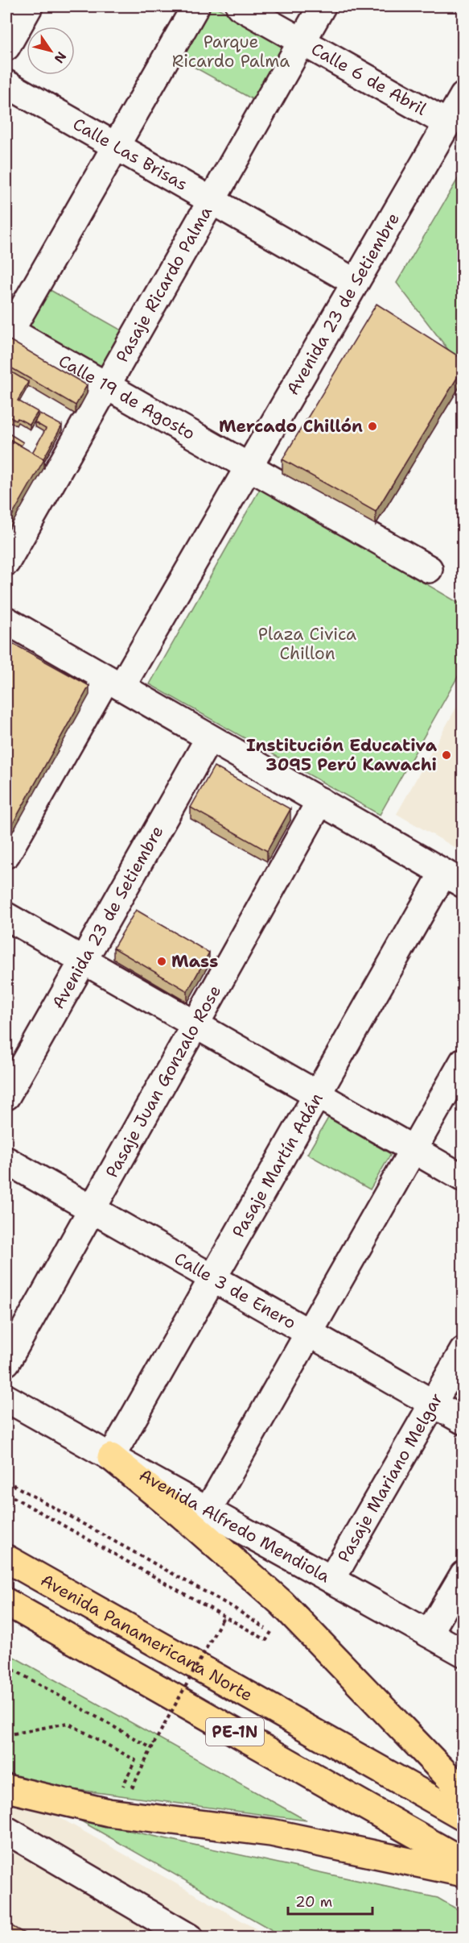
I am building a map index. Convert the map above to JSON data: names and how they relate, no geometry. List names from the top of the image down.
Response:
{
  "streets": {
    "highway": ["Avenida Panamericana Norte", "PE-1N"],
    "street": [
      "Calle 6 de Abril",
      "Calle Las Brisas",
      "Pasaje Ricardo Palma",
      "Avenida 23 de Setiembre",
      "Calle 19 de Agosto",
      "Pasaje Juan Gonzalo Rose",
      "Pasaje Martín Adán",
      "Calle 3 de Enero",
      "Pasaje Mariano Melgar",
      "Avenida Alfredo Mendiola"
    ]
  },
  "crossings": [
    ["Calle 6 de Abril", "Pasaje Ricardo Palma"],
    ["Calle 6 de Abril", "Avenida 23 de Setiembre"],
    ["Calle Las Brisas", "Pasaje Ricardo Palma"],
    ["Calle Las Brisas", "Avenida 23 de Setiembre"],
    ["Pasaje Ricardo Palma", "Calle 19 de Agosto"],
    ["Avenida 23 de Setiembre", "Calle 19 de Agosto"],
    ["Pasaje Juan Gonzalo Rose", "Calle 3 de Enero"],
    ["Pasaje Martín Adán", "Calle 3 de Enero"],
    ["Pasaje Martín Adán", "Avenida Alfredo Mendiola"],
    ["Calle 3 de Enero", "Pasaje Mariano Melgar"],
    ["Pasaje Mariano Melgar", "Avenida Alfredo Mendiola"]
  ],
  "parks": ["Parque Ricardo Palma", "Plaza Civica Chillon"],
  "places": ["Mercado Chillón", "Institución Educativa 3095 Perú Kawachi", "Mass"],
  "scale_bar": "20 m",
  "north": "bottom right"
}
